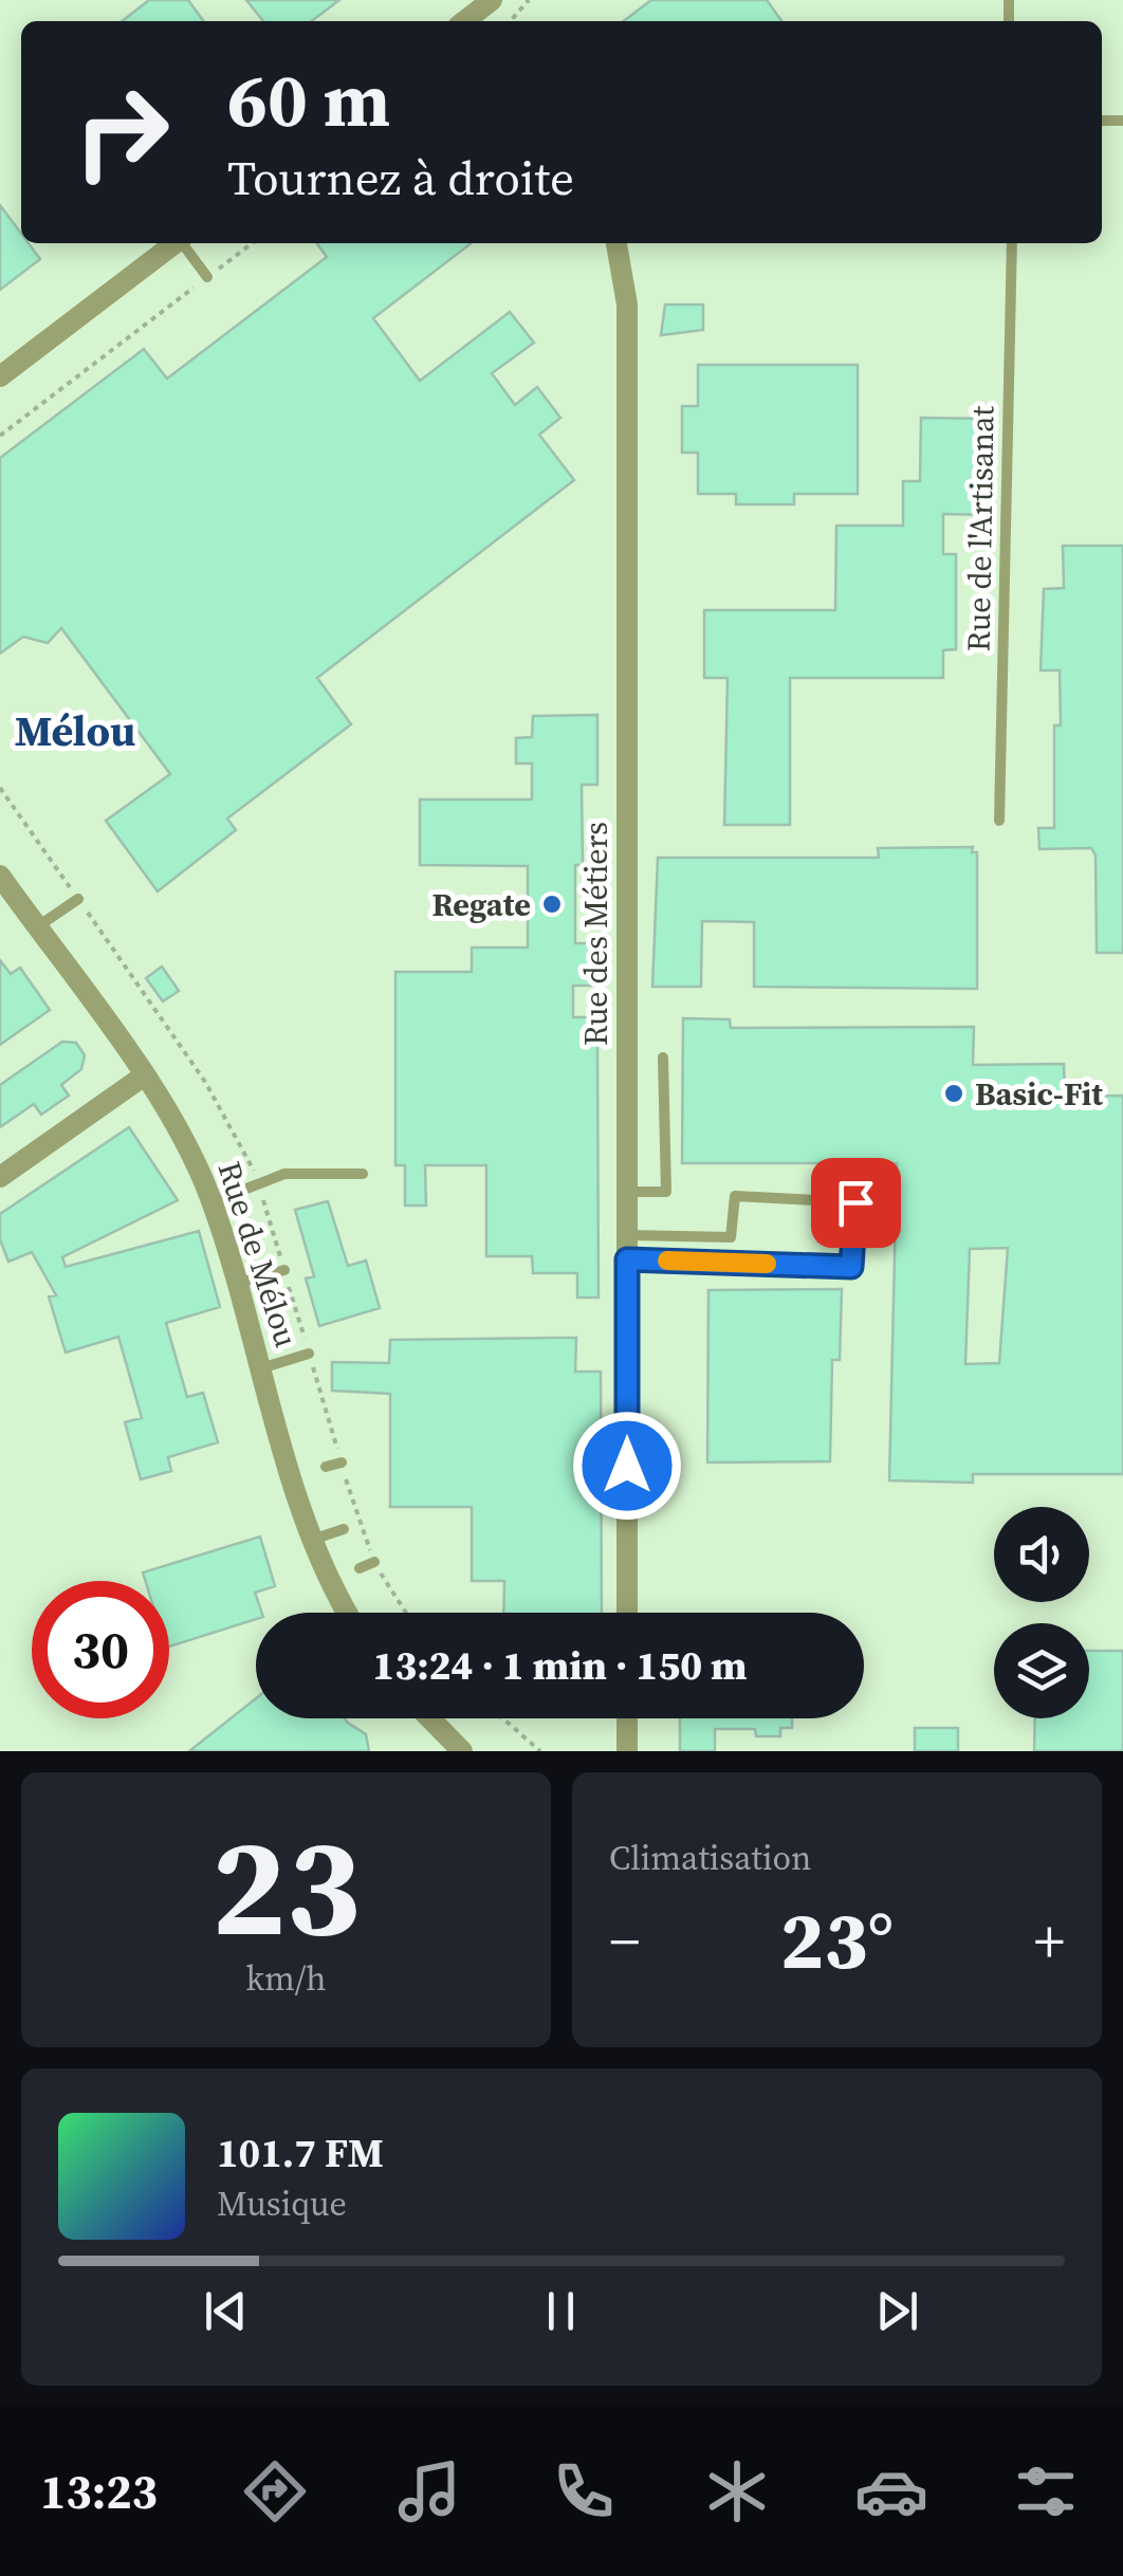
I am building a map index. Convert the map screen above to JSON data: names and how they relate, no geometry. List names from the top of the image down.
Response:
{
  "streets": {
    "street": ["Rue des Métiers", "Rue de Mélou"],
    "lane": ["Rue de l'Artisanat"]
  },
  "districts": ["Mélou"],
  "places": ["Regate", "Basic-Fit"],
  "page": {
    "turn": ["60 m", "Tournez à droite"],
    "limit": "30",
    "trip": "13:24 · 1 min · 150 m",
    "tile": [
      ["23", "km/h"],
      "Climatisation"
    ],
    "heat": ["−", "23°", "+"],
    "song": ["101.7 FM", "Musique"],
    "tabs": "13:23"
  }
}
